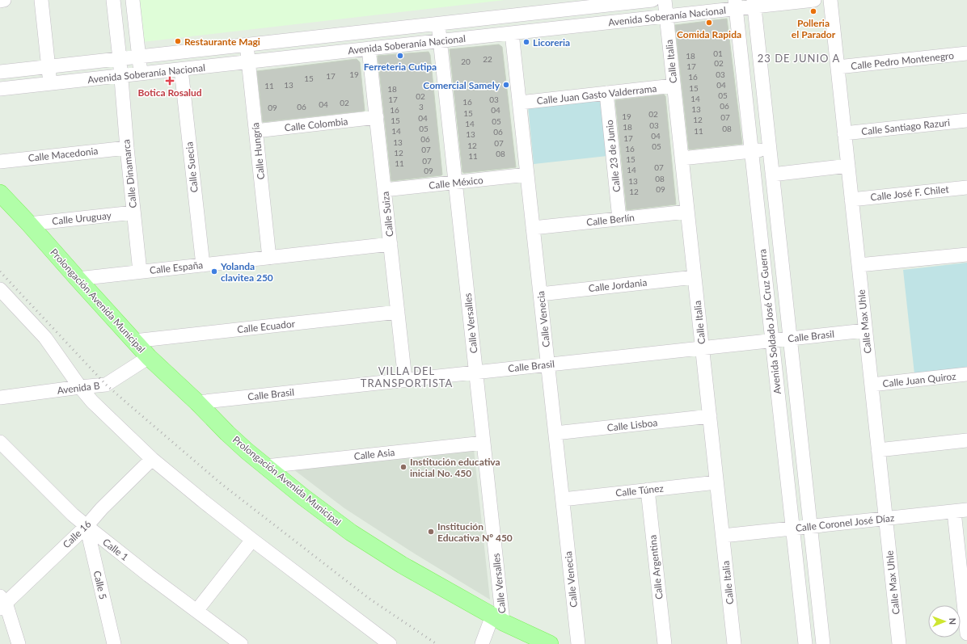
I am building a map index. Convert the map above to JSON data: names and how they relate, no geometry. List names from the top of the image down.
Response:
{
  "streets": {
    "main road": ["Prolongación Avenida Municipal"],
    "street": [
      "Avenida Soberanía Nacional",
      "Calle Pedro Montenegro",
      "Calle Italia",
      "Calle Juan Gasto Valderrama",
      "Calle Colombia",
      "Calle Santiago Razuri",
      "Calle Hungría",
      "Calle Macedonia",
      "Calle 23 de Junio",
      "Calle Suecia",
      "Calle Dinamarca",
      "Calle México",
      "Calle José F. Chilet",
      "Calle Suiza",
      "Calle Uruguay",
      "Calle Berlín",
      "Calle España",
      "Calle Jordania",
      "Calle Venecia",
      "Avenida Soldado José Cruz Guerra",
      "Calle Max Uhle",
      "Calle Versalles",
      "Calle Ecuador",
      "Calle Brasil",
      "Calle Juan Quiroz",
      "Avenida B",
      "Calle Lisboa",
      "Calle Asia",
      "Calle Túnez",
      "Calle Coronel José Díaz",
      "Calle 16",
      "Calle 1",
      "Calle Argentina",
      "Calle 5"
    ]
  },
  "crossings": [
    ["Avenida Soberanía Nacional", "Calle Italia"],
    ["Avenida Soberanía Nacional", "Calle Hungría"],
    ["Avenida Soberanía Nacional", "Calle Suecia"],
    ["Avenida Soberanía Nacional", "Calle Dinamarca"],
    ["Avenida Soberanía Nacional", "Calle Suiza"],
    ["Avenida Soberanía Nacional", "Calle Venecia"],
    ["Avenida Soberanía Nacional", "Avenida Soldado José Cruz Guerra"],
    ["Avenida Soberanía Nacional", "Calle Versalles"],
    ["Calle Pedro Montenegro", "Calle Max Uhle"],
    ["Calle Italia", "Calle Juan Gasto Valderrama"],
    ["Calle Italia", "Calle Berlín"],
    ["Calle Italia", "Calle Jordania"],
    ["Calle Italia", "Calle Brasil"],
    ["Calle Italia", "Calle Lisboa"],
    ["Calle Italia", "Calle Túnez"],
    ["Calle Italia", "Calle Coronel José Díaz"],
    ["Calle Juan Gasto Valderrama", "Calle 23 de Junio"],
    ["Calle Juan Gasto Valderrama", "Calle Venecia"],
    ["Calle Colombia", "Calle Hungría"],
    ["Calle Colombia", "Calle Suiza"],
    ["Calle Santiago Razuri", "Calle Max Uhle"],
    ["Calle Hungría", "Calle España"],
    ["Calle Macedonia", "Calle Dinamarca"],
    ["Calle 23 de Junio", "Calle Berlín"],
    ["Calle Suecia", "Calle España"],
    ["Calle Dinamarca", "Calle Uruguay"],
    ["Calle Dinamarca", "Calle España"],
    ["Calle México", "Calle Suiza"],
    ["Calle México", "Calle Venecia"],
    ["Calle México", "Calle Versalles"],
    ["Calle José F. Chilet", "Calle Max Uhle"],
    ["Calle Suiza", "Calle España"],
    ["Calle Suiza", "Calle Ecuador"],
    ["Calle Suiza", "Calle Brasil"],
    ["Calle Uruguay", "Prolongación Avenida Municipal"],
    ["Calle Berlín", "Calle Venecia"],
    ["Calle España", "Prolongación Avenida Municipal"],
    ["Calle Jordania", "Calle Venecia"],
    ["Prolongación Avenida Municipal", "Calle Versalles"],
    ["Prolongación Avenida Municipal", "Calle Ecuador"],
    ["Prolongación Avenida Municipal", "Calle Brasil"],
    ["Prolongación Avenida Municipal", "Avenida B"],
    ["Prolongación Avenida Municipal", "Calle Asia"],
    ["Calle Venecia", "Calle Brasil"],
    ["Calle Venecia", "Calle Lisboa"],
    ["Calle Venecia", "Calle Túnez"],
    ["Avenida Soldado José Cruz Guerra", "Calle Brasil"],
    ["Avenida Soldado José Cruz Guerra", "Calle Coronel José Díaz"],
    ["Calle Max Uhle", "Calle Brasil"],
    ["Calle Max Uhle", "Calle Juan Quiroz"],
    ["Calle Max Uhle", "Calle Coronel José Díaz"],
    ["Calle Versalles", "Calle Brasil"],
    ["Calle Versalles", "Calle Asia"],
    ["Calle Túnez", "Calle Argentina"],
    ["Calle 16", "Calle 1"],
    ["Calle 16", "Calle 5"],
    ["Calle 1", "Calle 5"]
  ],
  "districts": ["23 DE JUNIO A", "VILLA DEL TRANSPORTISTA"],
  "places": {
    "other": [
      "Polleria el Parador",
      "Comida Rapida",
      "Restaurante Magi",
      "Licoreria",
      "Ferreteria Cutipa",
      "Comercial Samely",
      "Yolanda clavitea 250",
      "Institución educativa inicial No. 450",
      "Institución Educativa Nº 450"
    ],
    "health": ["Botica Rosalud"]
  },
  "house_numbers": [
    "01",
    "18",
    "22",
    "20",
    "02",
    "17",
    "19",
    "03",
    "17",
    "16",
    "15",
    "13",
    "04",
    "11",
    "15",
    "18",
    "05",
    "02",
    "14",
    "17",
    "03",
    "16",
    "02",
    "04",
    "06",
    "06",
    "3",
    "09",
    "13",
    "16",
    "04",
    "15",
    "02",
    "19",
    "07",
    "04",
    "12",
    "15",
    "05",
    "14",
    "03",
    "18",
    "05",
    "08",
    "14",
    "11",
    "06",
    "13",
    "04",
    "17",
    "06",
    "13",
    "07",
    "12",
    "05",
    "16",
    "07",
    "12",
    "08",
    "11",
    "15",
    "07",
    "11",
    "07",
    "14",
    "09",
    "08",
    "13",
    "09",
    "12"
  ],
  "north": "right"
}
